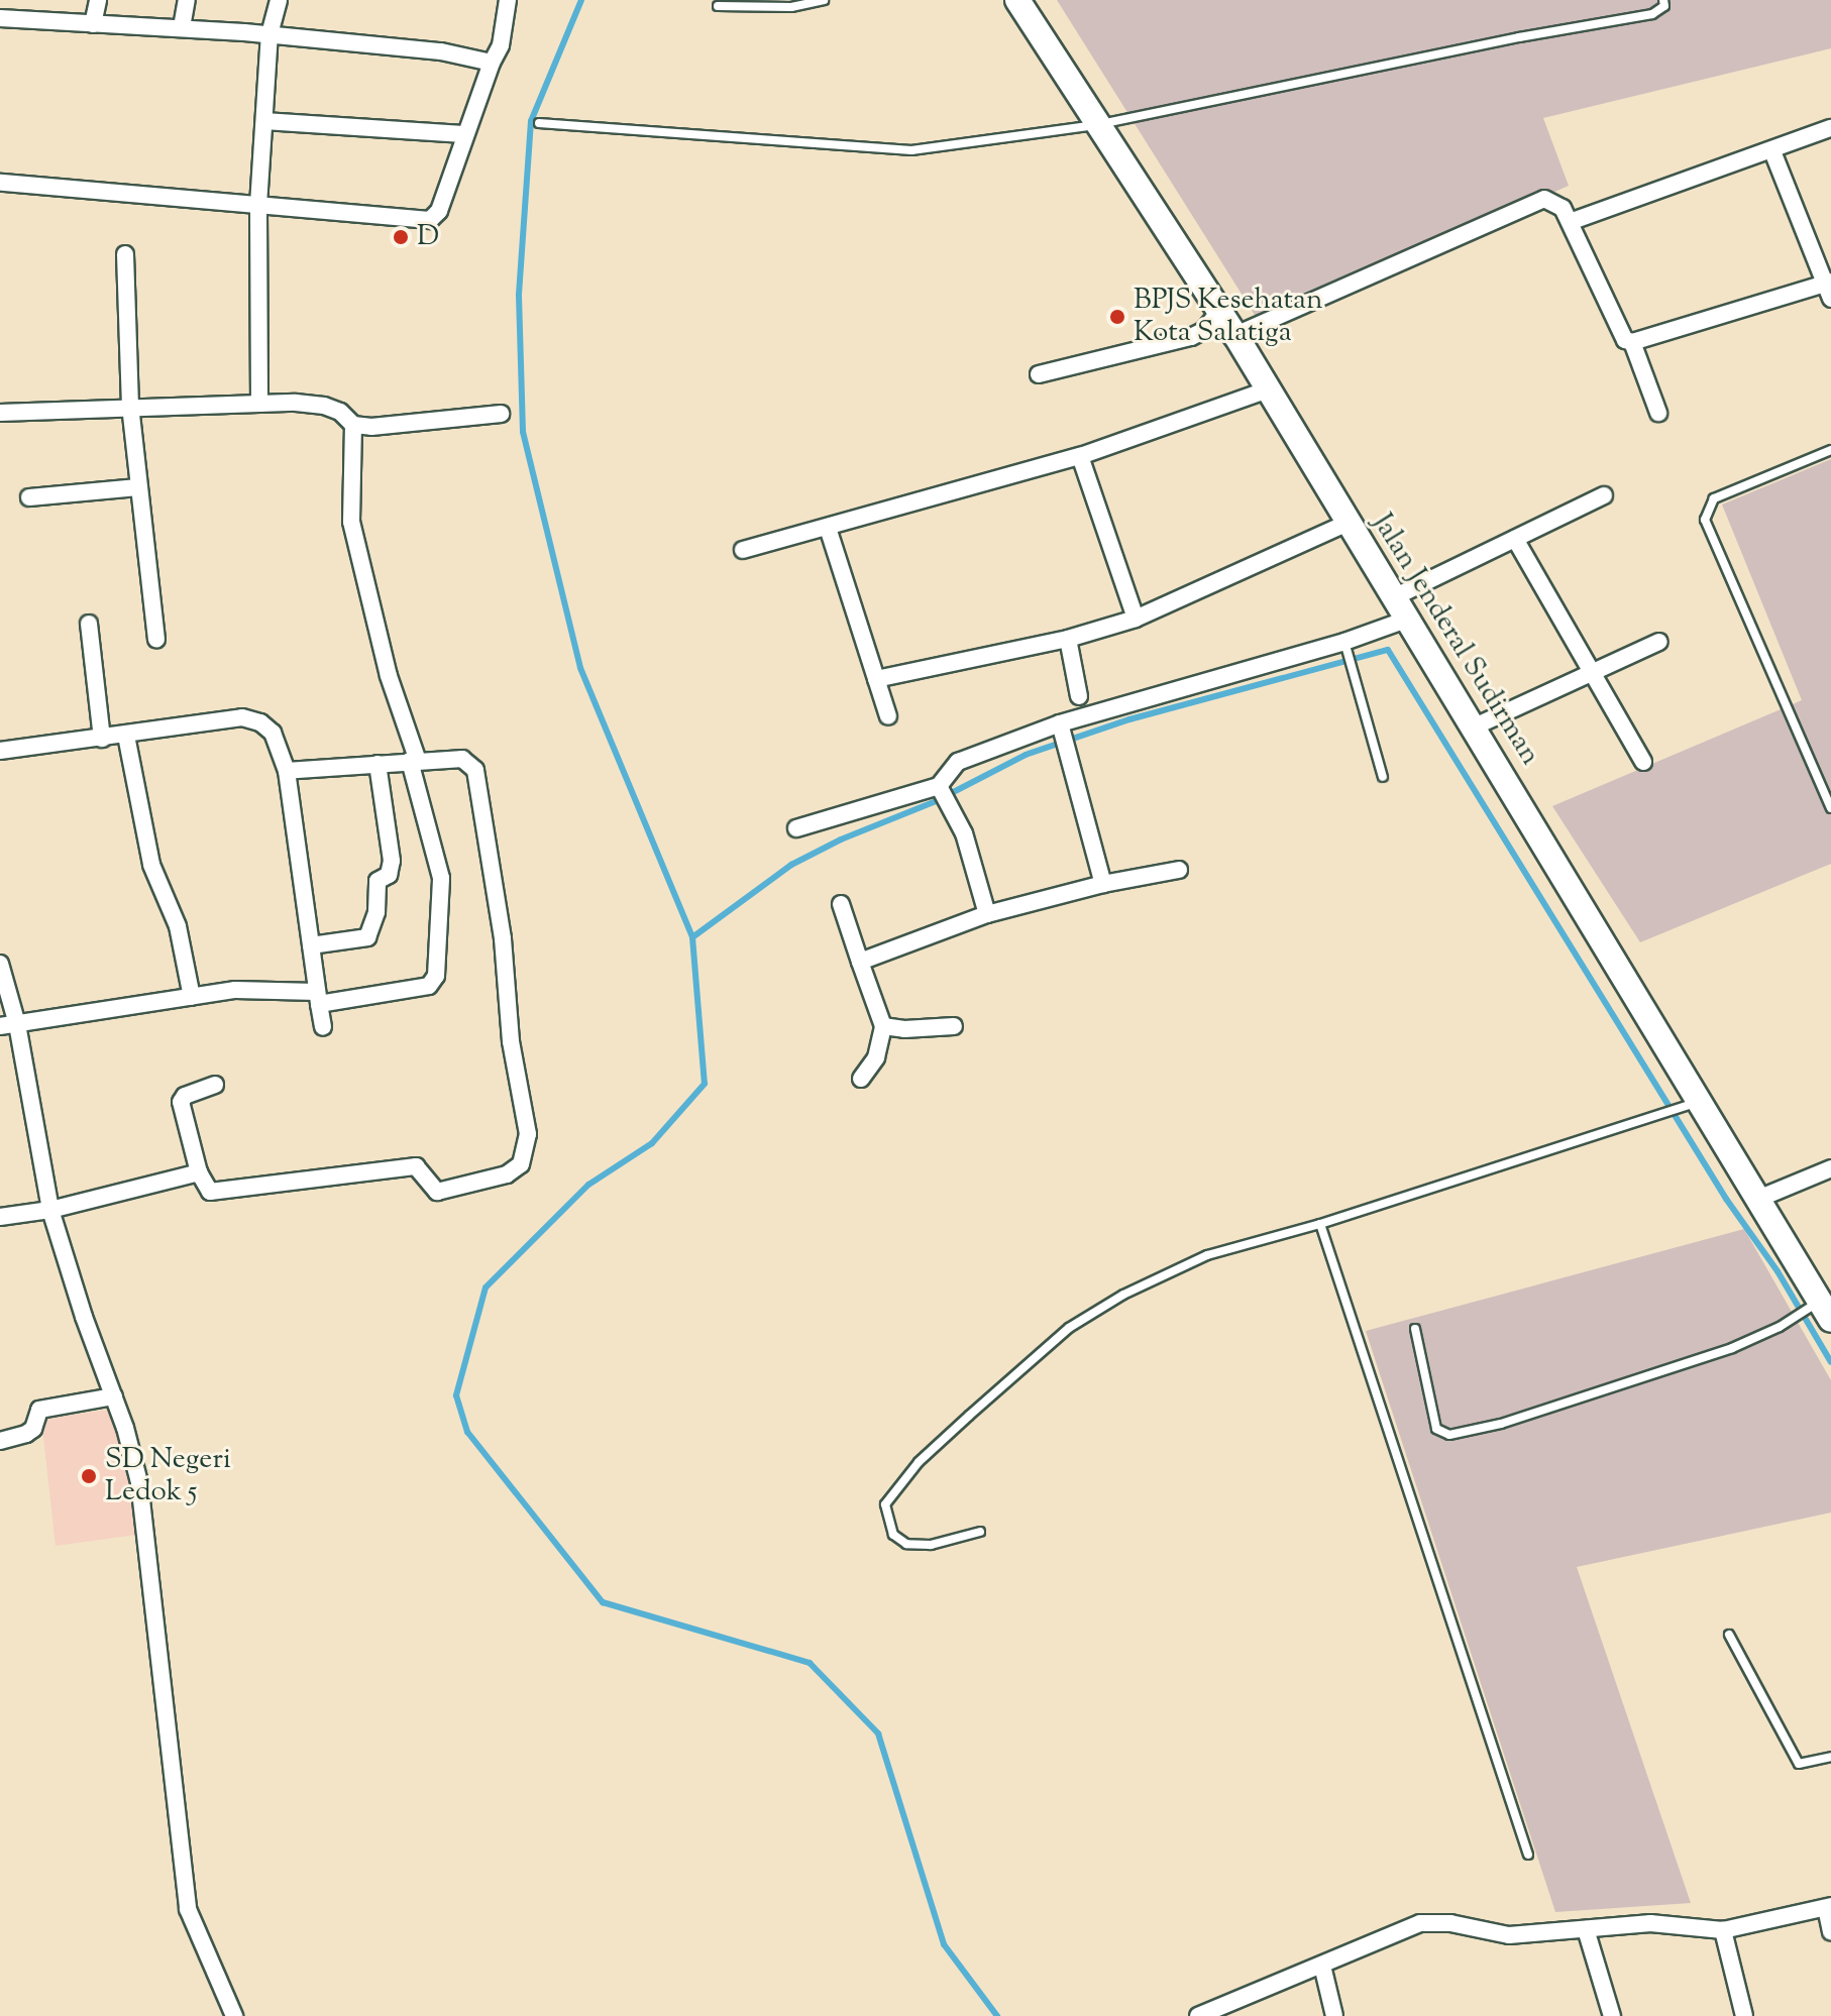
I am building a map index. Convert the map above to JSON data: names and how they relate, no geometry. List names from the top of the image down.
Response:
{
  "streets": {
    "main road": ["Jalan Jenderal Sudirman"]
  },
  "places": ["D", "BPJS Kesehatan Kota Salatiga", "SD Negeri Ledok 5"]
}
